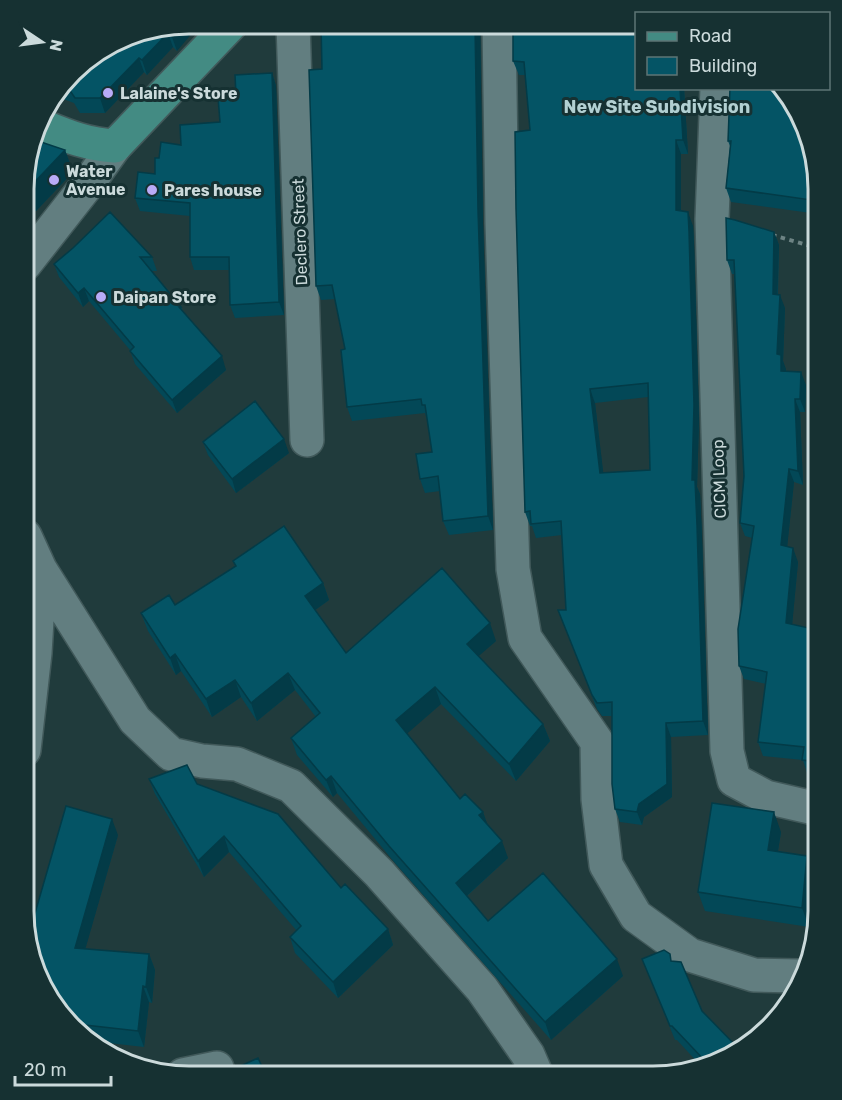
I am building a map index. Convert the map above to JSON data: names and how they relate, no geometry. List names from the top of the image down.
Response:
{
  "streets": {
    "street": ["Declero Street", "CICM Loop"]
  },
  "districts": ["New Site Subdivision"],
  "places": [
    "Lalaine's Store",
    "Water Avenue",
    "Pares house",
    "Daipan Store"
  ],
  "legend": ["Road", "Building"],
  "scale_bar": "20 m",
  "north": "right"
}
